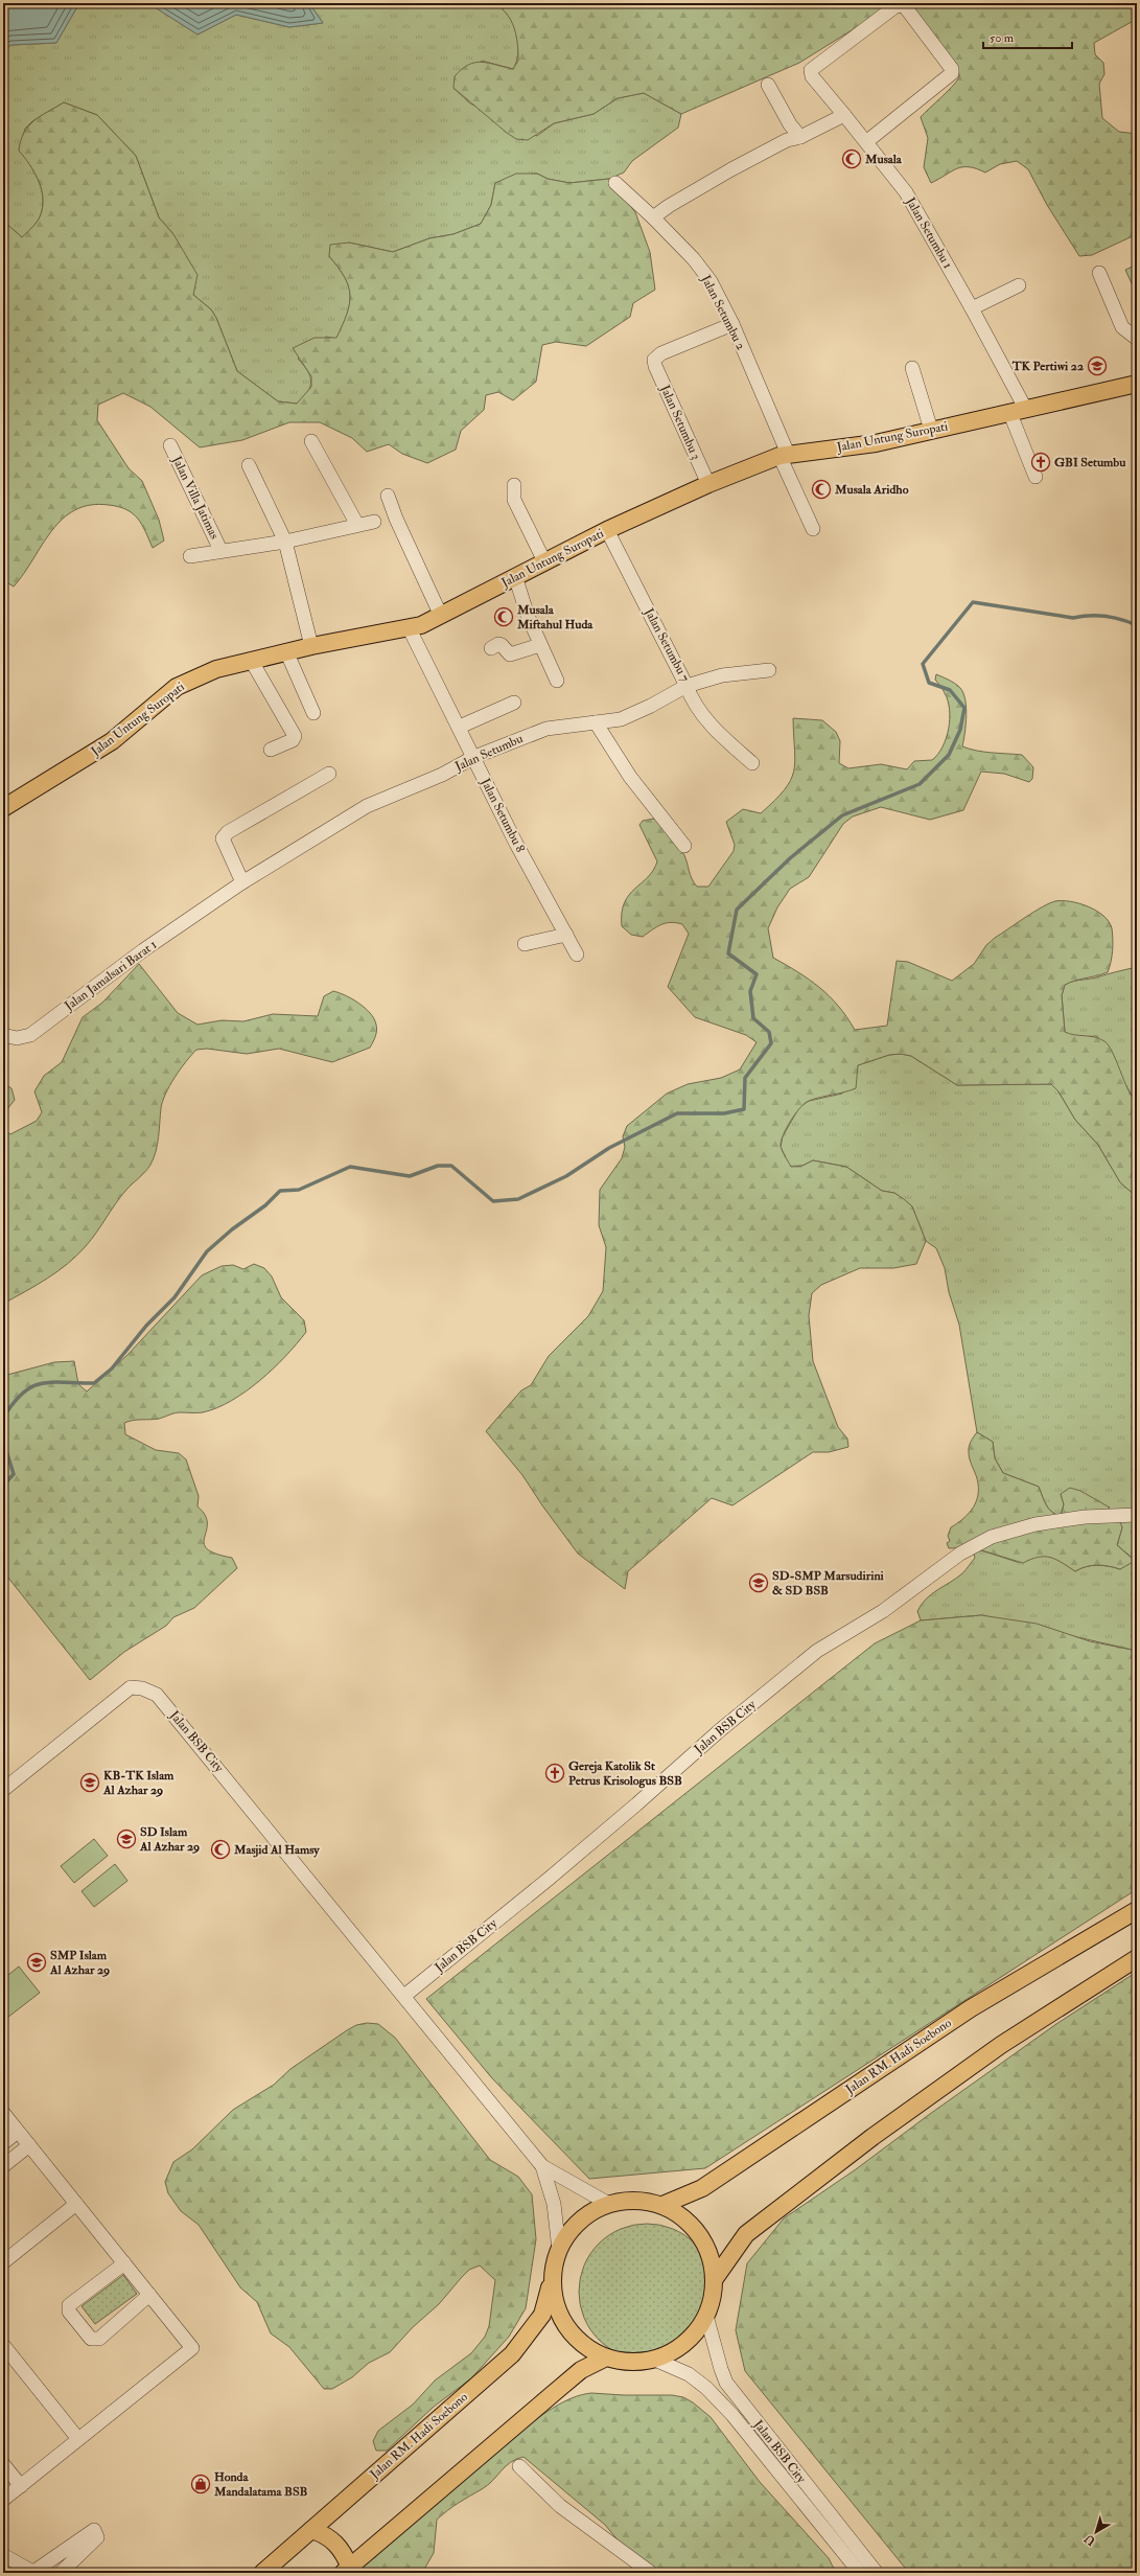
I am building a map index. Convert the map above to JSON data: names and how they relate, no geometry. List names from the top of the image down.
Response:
{
  "streets": {
    "main road": ["Jalan Untung Suropati", "Jalan RM. Hadi Soebono"],
    "street": [
      "Jalan Setumbu 1",
      "Jalan Setumbu 2",
      "Jalan Setumbu 3",
      "Jalan Villa Jatimas",
      "Jalan Setumbu 7",
      "Jalan Setumbu",
      "Jalan Setumbu 8",
      "Jalan Jamalsari Barat 1",
      "Jalan BSB City"
    ]
  },
  "crossings": [
    ["Jalan Setumbu 1", "Jalan Untung Suropati"],
    ["Jalan Setumbu 2", "Jalan Setumbu 3"],
    ["Jalan Setumbu 2", "Jalan Untung Suropati"],
    ["Jalan Setumbu 3", "Jalan Untung Suropati"],
    ["Jalan Untung Suropati", "Jalan Setumbu 7"],
    ["Jalan Untung Suropati", "Jalan Setumbu 8"],
    ["Jalan Setumbu 7", "Jalan Setumbu"],
    ["Jalan Setumbu", "Jalan Setumbu 8"],
    ["Jalan Setumbu", "Jalan Jamalsari Barat 1"],
    ["Jalan BSB City", "Jalan RM. Hadi Soebono"]
  ],
  "places": {
    "mosque": [
      "Musala",
      "Musala Aridho",
      "Musala Miftahul Huda",
      "Masjid Al Hamsy"
    ],
    "school or university": [
      "TK Pertiwi 22",
      "SD-SMP Marsudirini & SD BSB",
      "KB-TK Islam Al Azhar 29",
      "SD Islam Al Azhar 29",
      "SMP Islam Al Azhar 29"
    ],
    "church": ["GBI Setumbu", "Gereja Katolik St Petrus Krisologus BSB"],
    "shop": ["Honda Mandalatama BSB"]
  },
  "scale_bar": "50 m",
  "north": "bottom left"
}
